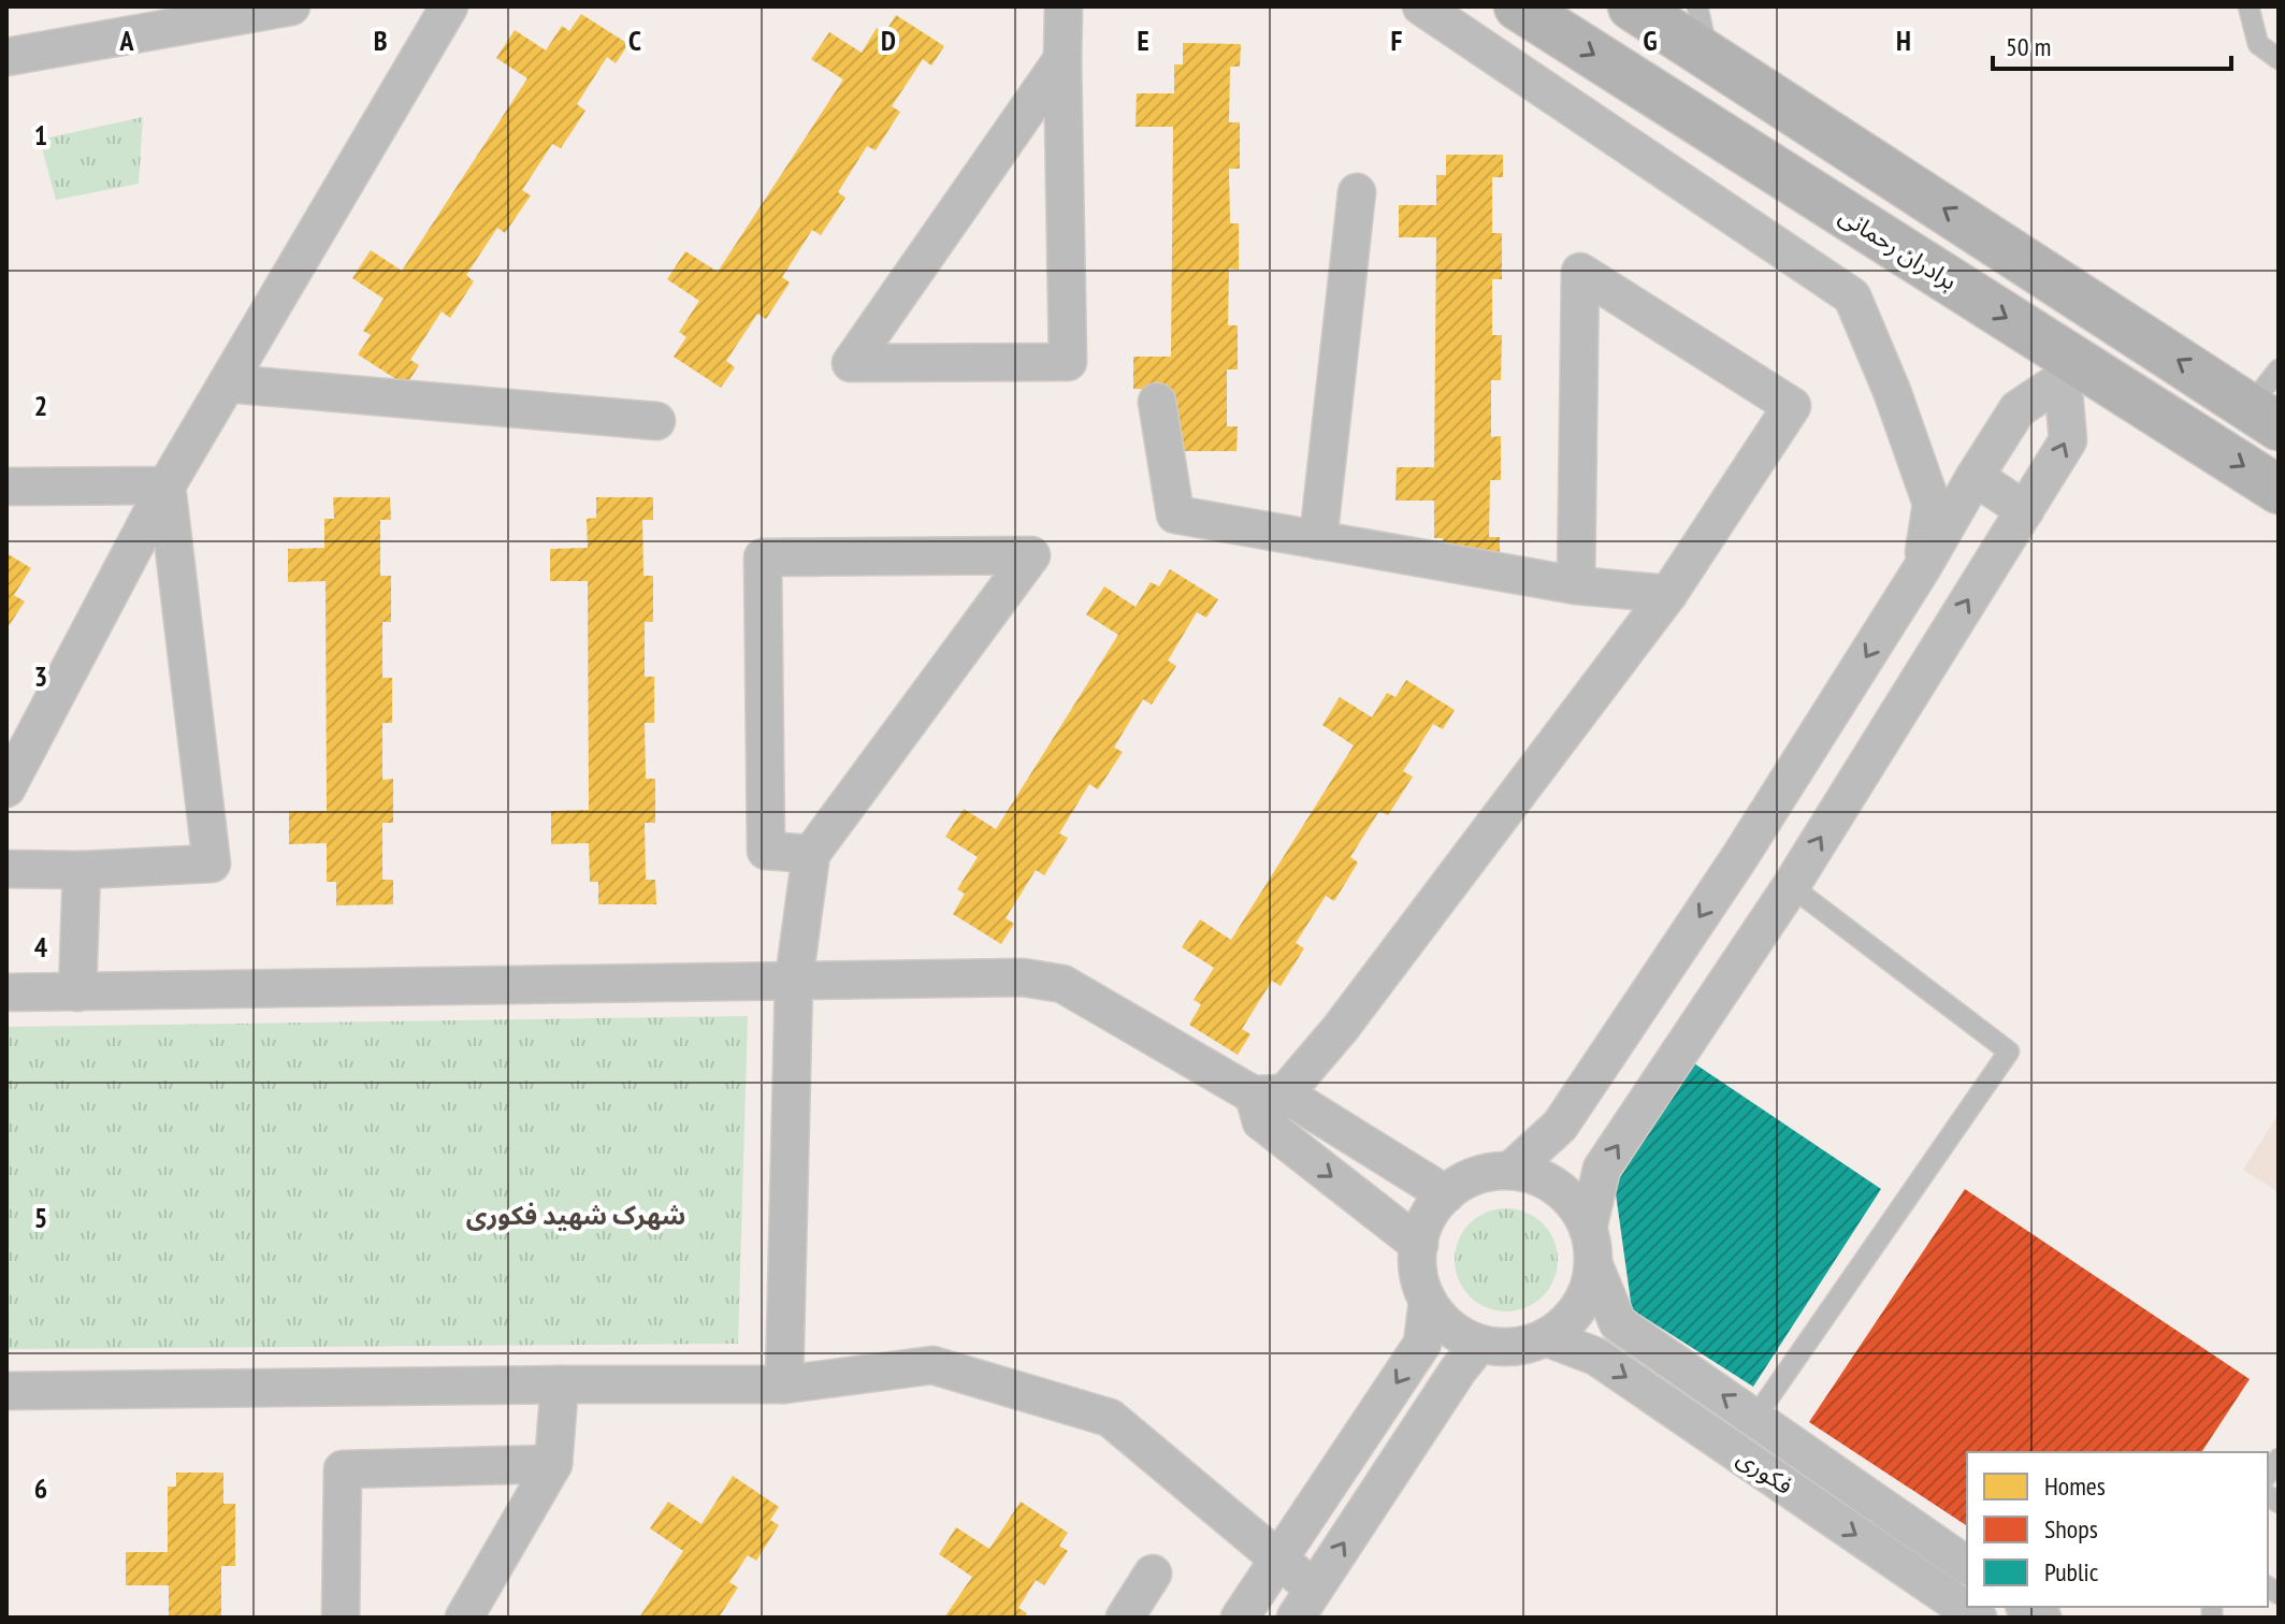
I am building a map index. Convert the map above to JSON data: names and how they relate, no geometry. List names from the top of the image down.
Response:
{
  "streets": {
    "main road": ["برادران رحمانی"],
    "street": ["فکوری"]
  },
  "districts": ["شهرک شهید فکوری"],
  "legend": ["Homes", "Shops", "Public"],
  "scale_bar": "50 m",
  "grid": {
    "columns": [
      "A",
      "B",
      "C",
      "D",
      "E",
      "F",
      "G",
      "H"
    ],
    "rows": [
      "1",
      "2",
      "3",
      "4",
      "5",
      "6"
    ]
  }
}
